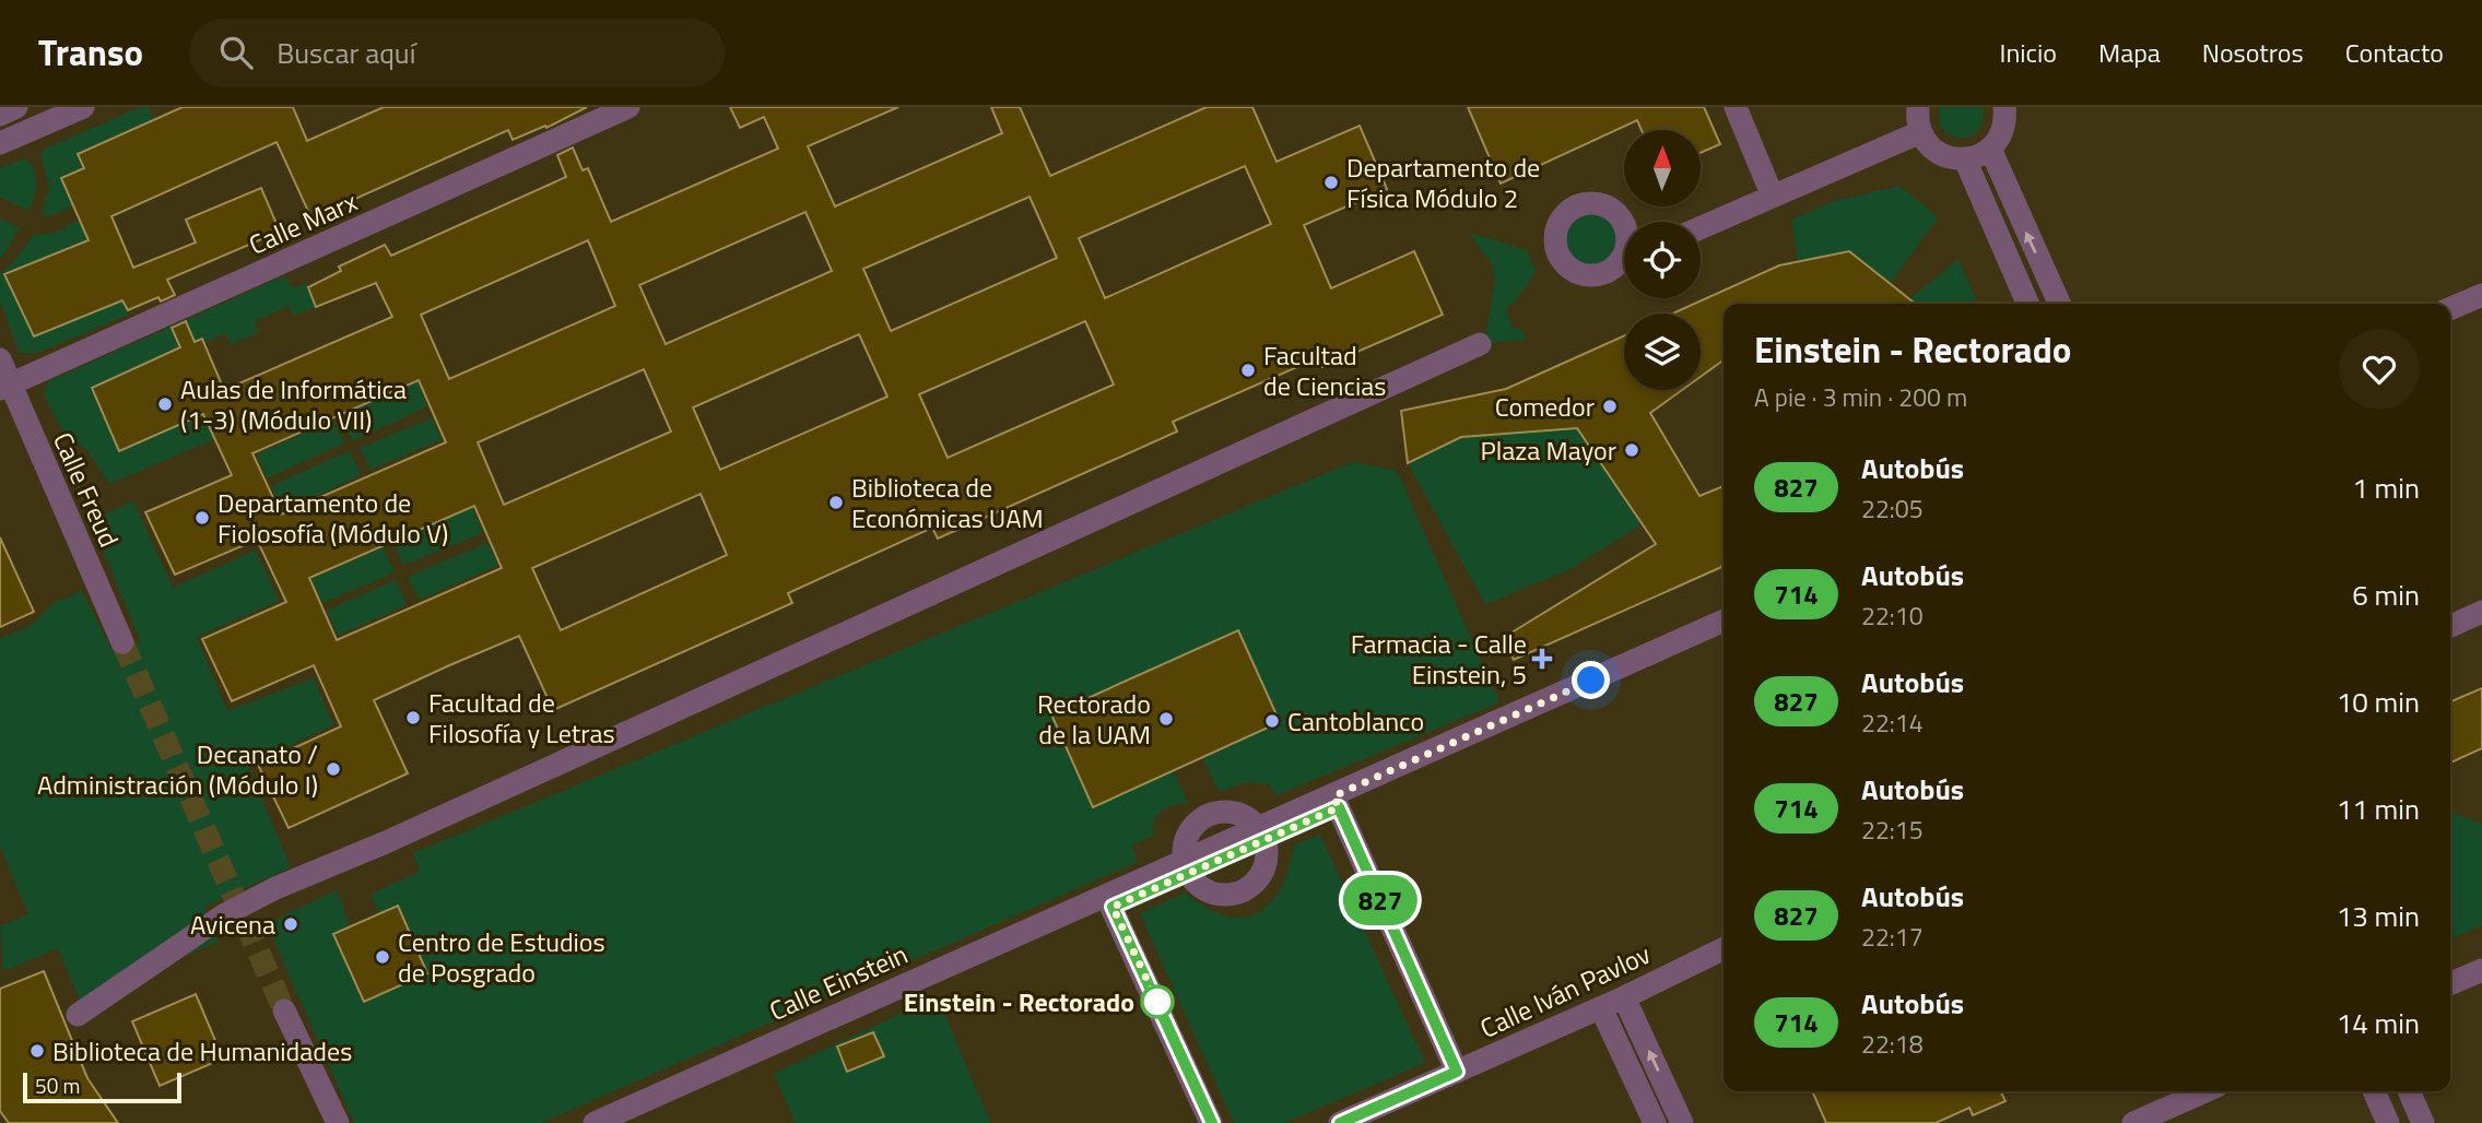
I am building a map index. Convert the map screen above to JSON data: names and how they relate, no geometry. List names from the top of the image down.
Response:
{
  "streets": {
    "street": [
      "Calle Marx",
      "Calle Freud",
      "Calle Einstein",
      "Calle Iván Pavlov"
    ]
  },
  "crossings": [
    ["Calle Marx", "Calle Freud"]
  ],
  "places": {
    "other": [
      "Departamento de Física Módulo 2",
      "Facultad de Ciencias",
      "Aulas de Informática (1-3) (Módulo VII)",
      "Comedor",
      "Plaza Mayor",
      "Biblioteca de Económicas UAM",
      "Departamento de Fiolosofía (Módulo V)",
      "Facultad de Filosofía y Letras",
      "Rectorado de la UAM",
      "Cantoblanco",
      "Decanato / Administración (Módulo I)",
      "Avicena",
      "Centro de Estudios de Posgrado",
      "Einstein - Rectorado",
      "Biblioteca de Humanidades"
    ],
    "health": ["Farmacia - Calle Einstein, 5"]
  },
  "lines": ["bus line 827"],
  "scale_bar": "50 m",
  "north": "top",
  "page": {
    "header": "Transo",
    "search": "Buscar aquí",
    "nav": [
      "Inicio",
      "Mapa",
      "Nosotros",
      "Contacto"
    ],
    "on_map": "827",
    "heading": ["Einstein - Rectorado", "A pie · 3 min · 200 m"],
    "list": [
      {
        "mark": "827",
        "name": "Autobús",
        "note": "22:05",
        "value": "1 min"
      },
      {
        "mark": "714",
        "name": "Autobús",
        "note": "22:10",
        "value": "6 min"
      },
      {
        "mark": "827",
        "name": "Autobús",
        "note": "22:14",
        "value": "10 min"
      },
      {
        "mark": "714",
        "name": "Autobús",
        "note": "22:15",
        "value": "11 min"
      },
      {
        "mark": "827",
        "name": "Autobús",
        "note": "22:17",
        "value": "13 min"
      },
      {
        "mark": "714",
        "name": "Autobús",
        "note": "22:18",
        "value": "14 min"
      }
    ],
    "scale": "50 m"
  }
}
